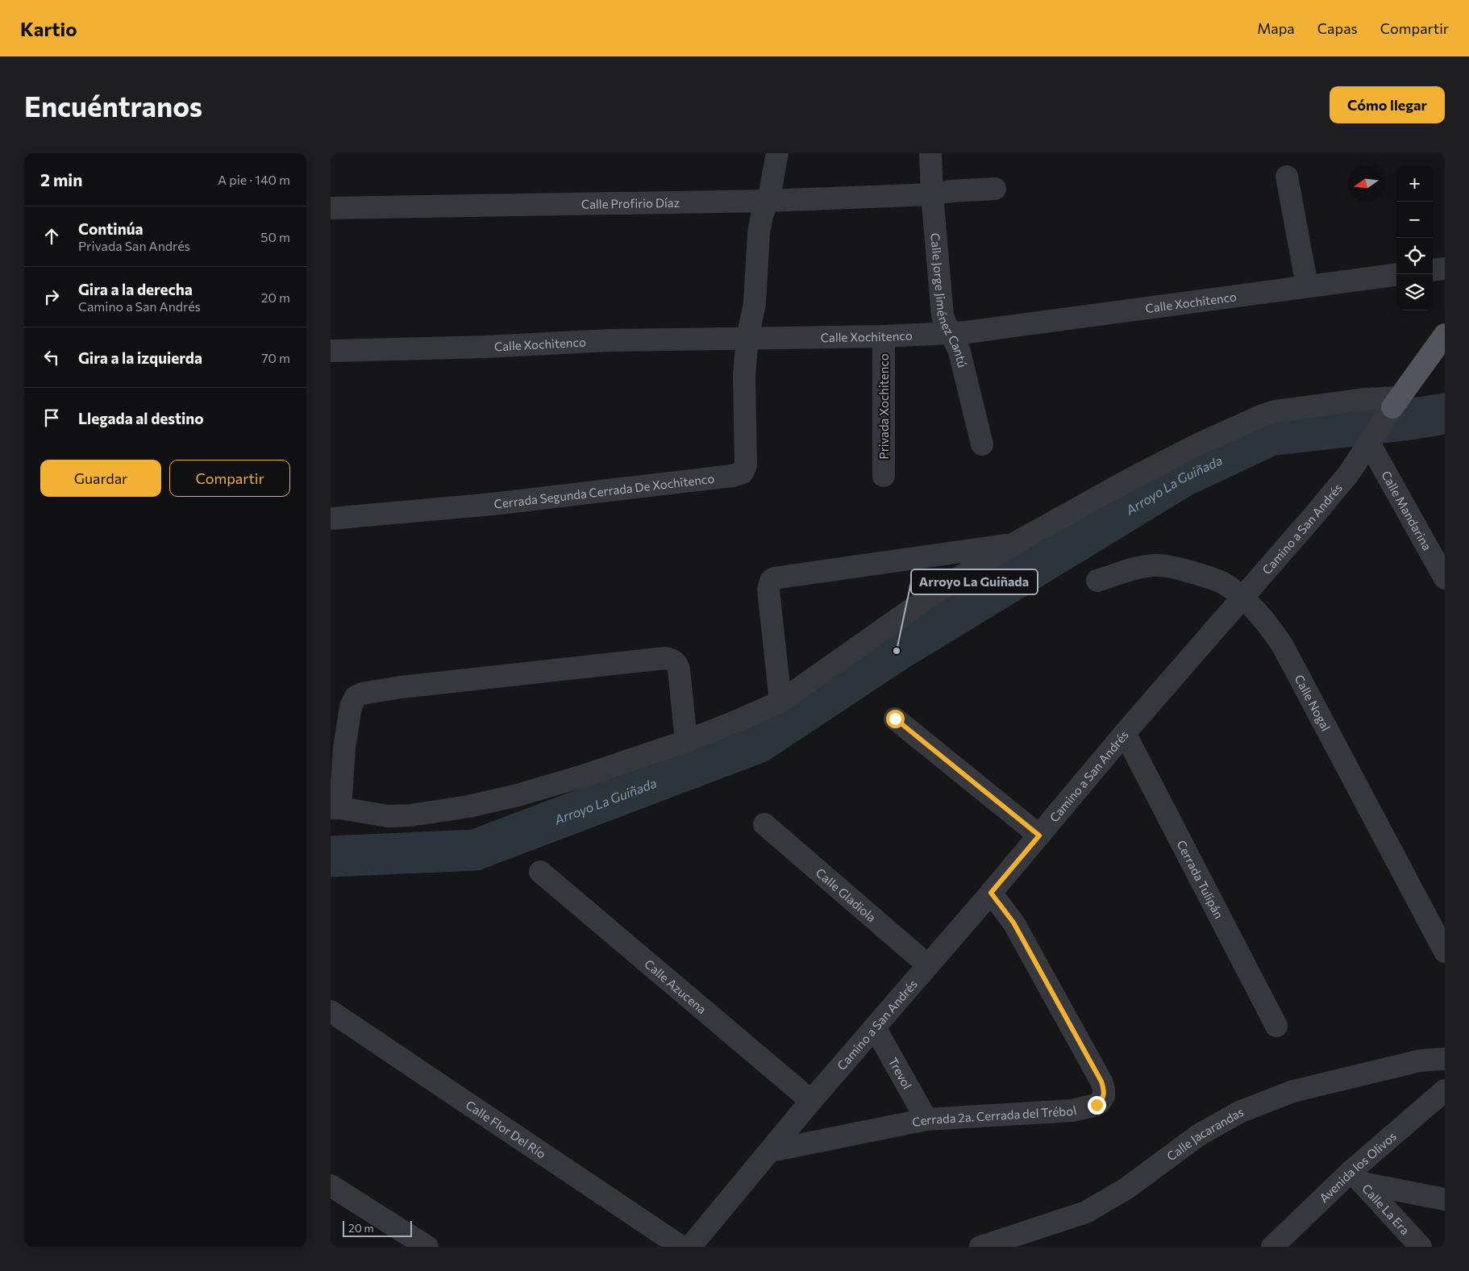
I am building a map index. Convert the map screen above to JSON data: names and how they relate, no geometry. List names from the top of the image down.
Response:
{
  "streets": {
    "main road": ["Camino a San Andrés"],
    "street": [
      "Calle Profirio Díaz",
      "Calle Jorge Jiménez Cantú",
      "Calle Xochitenco",
      "Privada Xochitenco",
      "Cerrada Segunda Cerrada De Xochitenco",
      "Calle Mandarina",
      "Calle Nogal",
      "Cerrada Tulipán",
      "Calle Gladiola",
      "Calle Azucena",
      "Trevol",
      "Cerrada 2a. Cerrada del Trébol",
      "Calle Flor Del Río",
      "Calle Jacarandas",
      "Avenida los Olivos",
      "Calle La Era"
    ]
  },
  "crossings": [
    ["Calle Profirio Díaz", "Calle Jorge Jiménez Cantú"],
    ["Calle Jorge Jiménez Cantú", "Calle Xochitenco"],
    ["Calle Xochitenco", "Privada Xochitenco"],
    ["Calle Xochitenco", "Cerrada Segunda Cerrada De Xochitenco"],
    ["Calle Mandarina", "Camino a San Andrés"],
    ["Camino a San Andrés", "Calle Nogal"],
    ["Camino a San Andrés", "Cerrada Tulipán"],
    ["Camino a San Andrés", "Calle Gladiola"],
    ["Camino a San Andrés", "Calle Azucena"],
    ["Camino a San Andrés", "Trevol"],
    ["Camino a San Andrés", "Cerrada 2a. Cerrada del Trébol"],
    ["Trevol", "Cerrada 2a. Cerrada del Trébol"],
    ["Avenida los Olivos", "Calle La Era"]
  ],
  "water": ["Arroyo La Guiñada"],
  "places": ["Arroyo La Guiñada"],
  "scale_bar": "20 m",
  "north": "left",
  "page": {
    "header": "Kartio",
    "nav": ["Mapa", "Capas", "Compartir"],
    "buttons": [
      "Cómo llegar",
      ["Guardar", "Compartir"]
    ],
    "title": "Encuéntranos",
    "heading": ["2 min", "A pie · 140 m"],
    "map_buttons": ["+", "−"],
    "list": [
      ["Continúa", "Privada San Andrés", "50 m"],
      ["Gira a la derecha", "Camino a San Andrés", "20 m"],
      ["Gira a la izquierda", "70 m"],
      "Llegada al destino"
    ],
    "scale": "20 m"
  }
}
